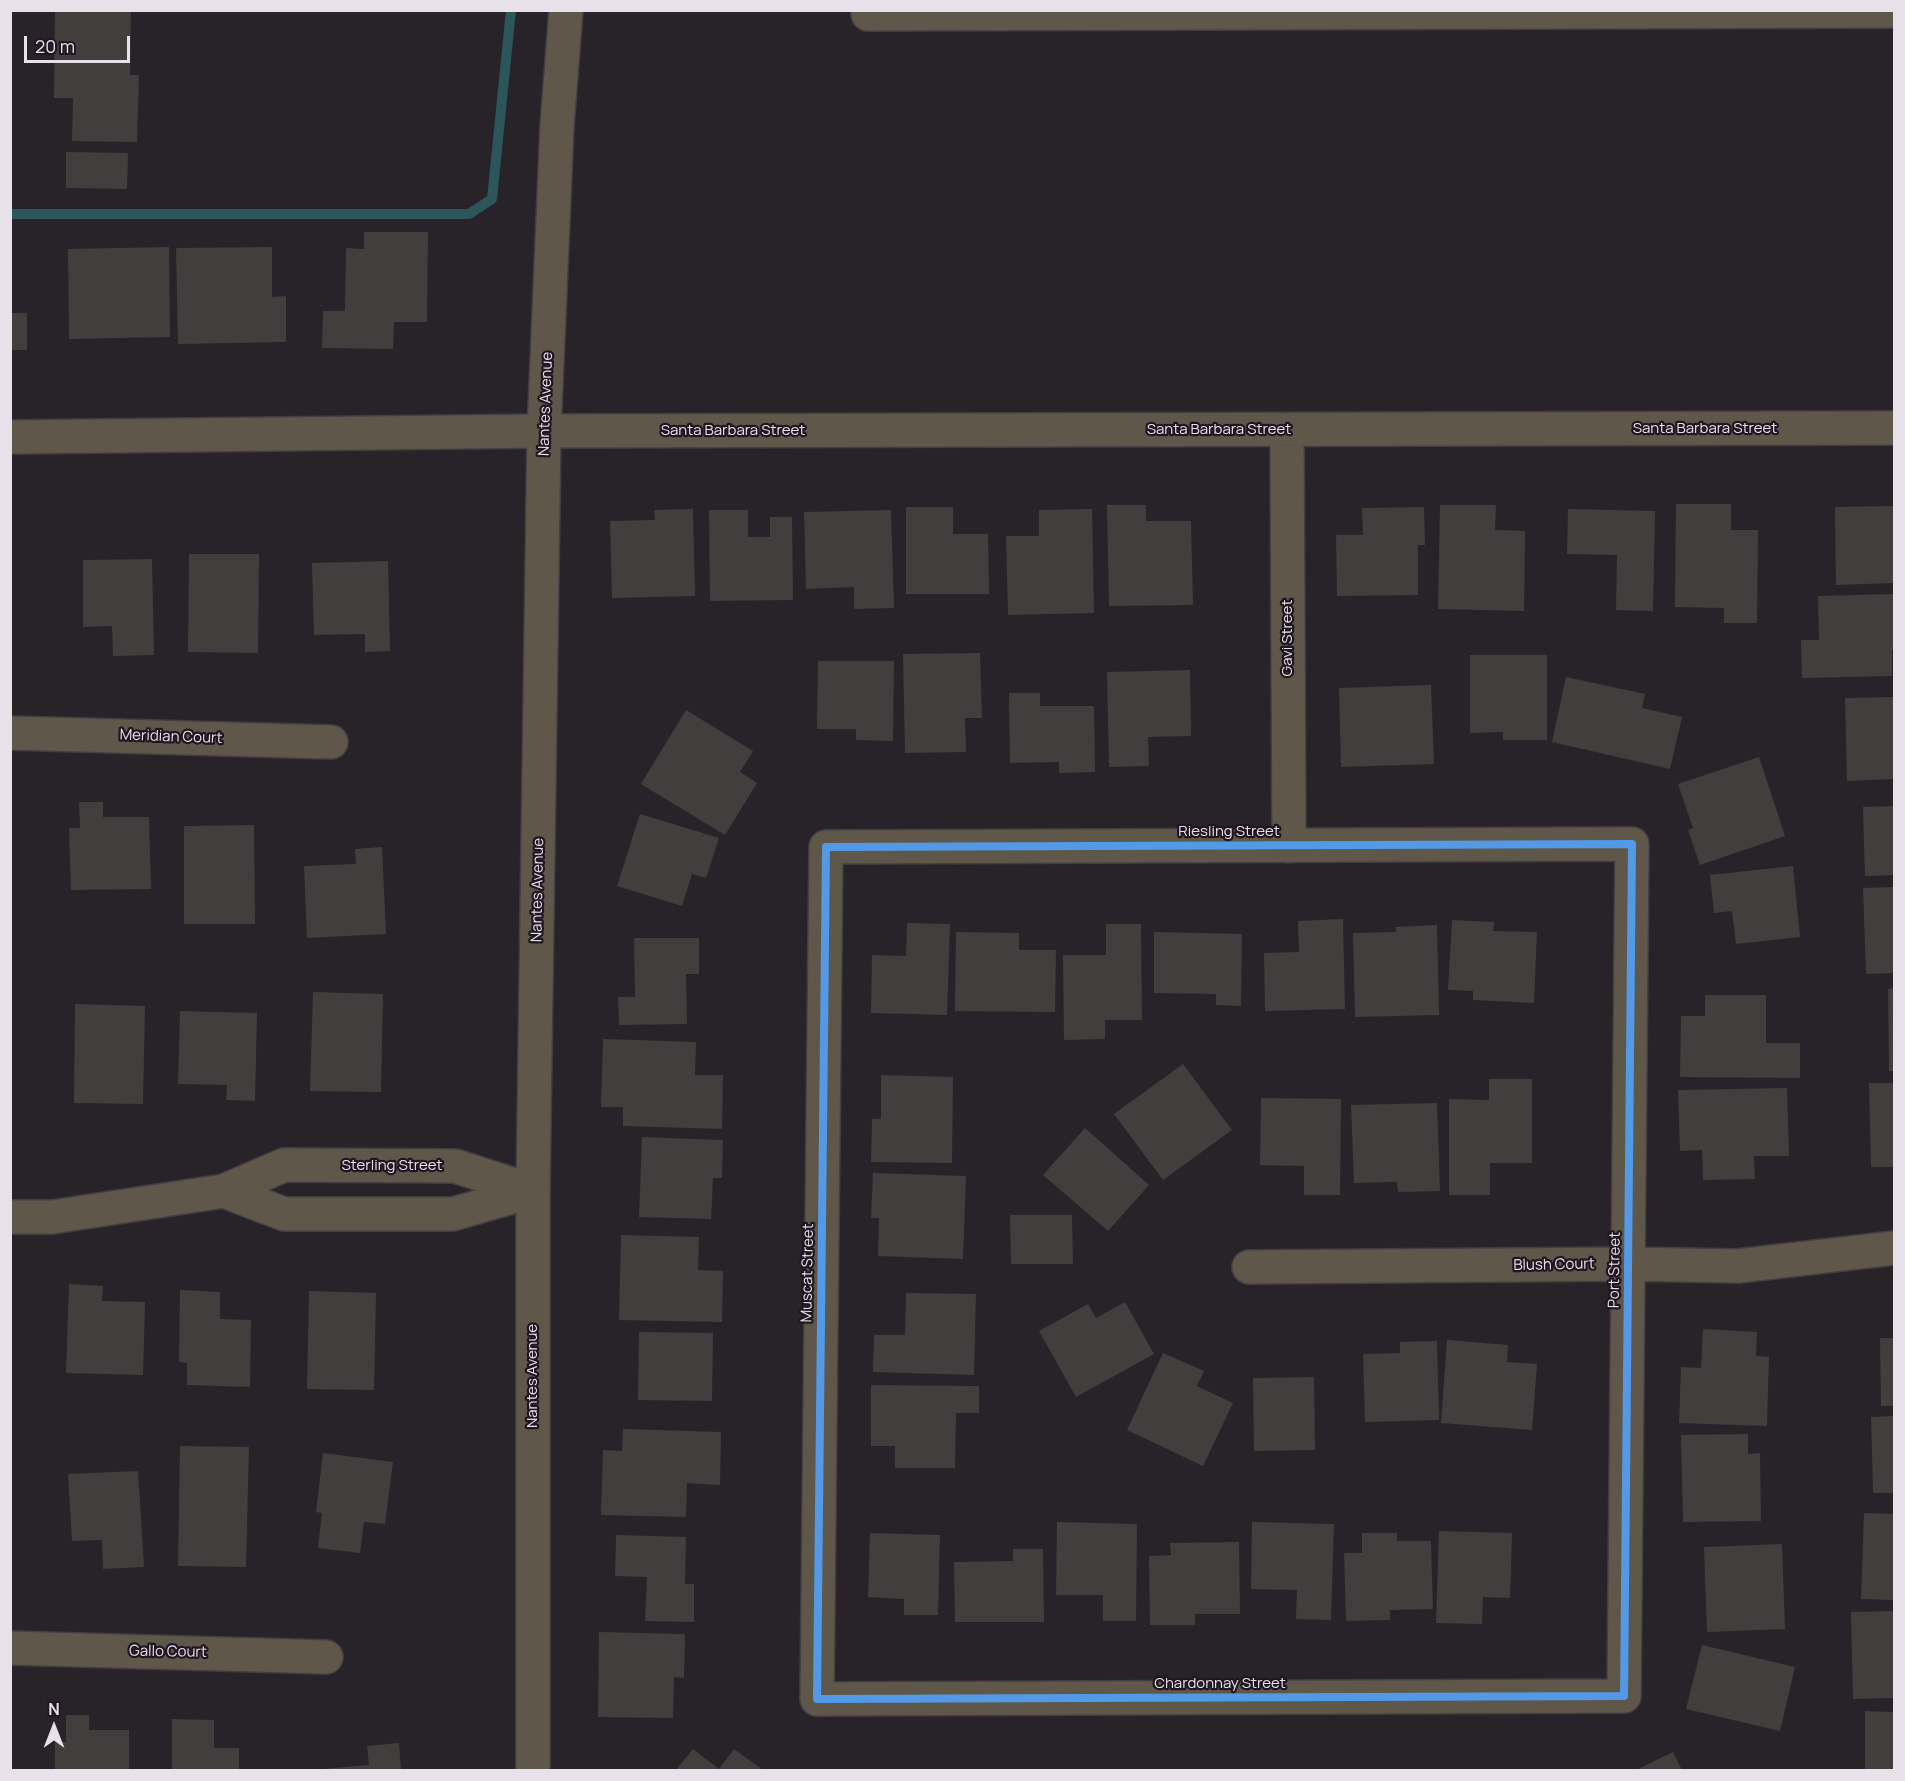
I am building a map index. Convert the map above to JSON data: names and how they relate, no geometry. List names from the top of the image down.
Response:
{
  "streets": {
    "street": [
      "Nantes Avenue",
      "Santa Barbara Street",
      "Gavi Street",
      "Meridian Court",
      "Riesling Street",
      "Sterling Street",
      "Blush Court",
      "Port Street",
      "Muscat Street",
      "Gallo Court",
      "Chardonnay Street"
    ]
  },
  "crossings": [
    ["Nantes Avenue", "Santa Barbara Street"],
    ["Nantes Avenue", "Sterling Street"],
    ["Santa Barbara Street", "Gavi Street"],
    ["Gavi Street", "Riesling Street"],
    ["Riesling Street", "Port Street"],
    ["Riesling Street", "Muscat Street"],
    ["Blush Court", "Port Street"],
    ["Port Street", "Chardonnay Street"],
    ["Muscat Street", "Chardonnay Street"]
  ],
  "scale_bar": "20 m",
  "north": "top"
}
